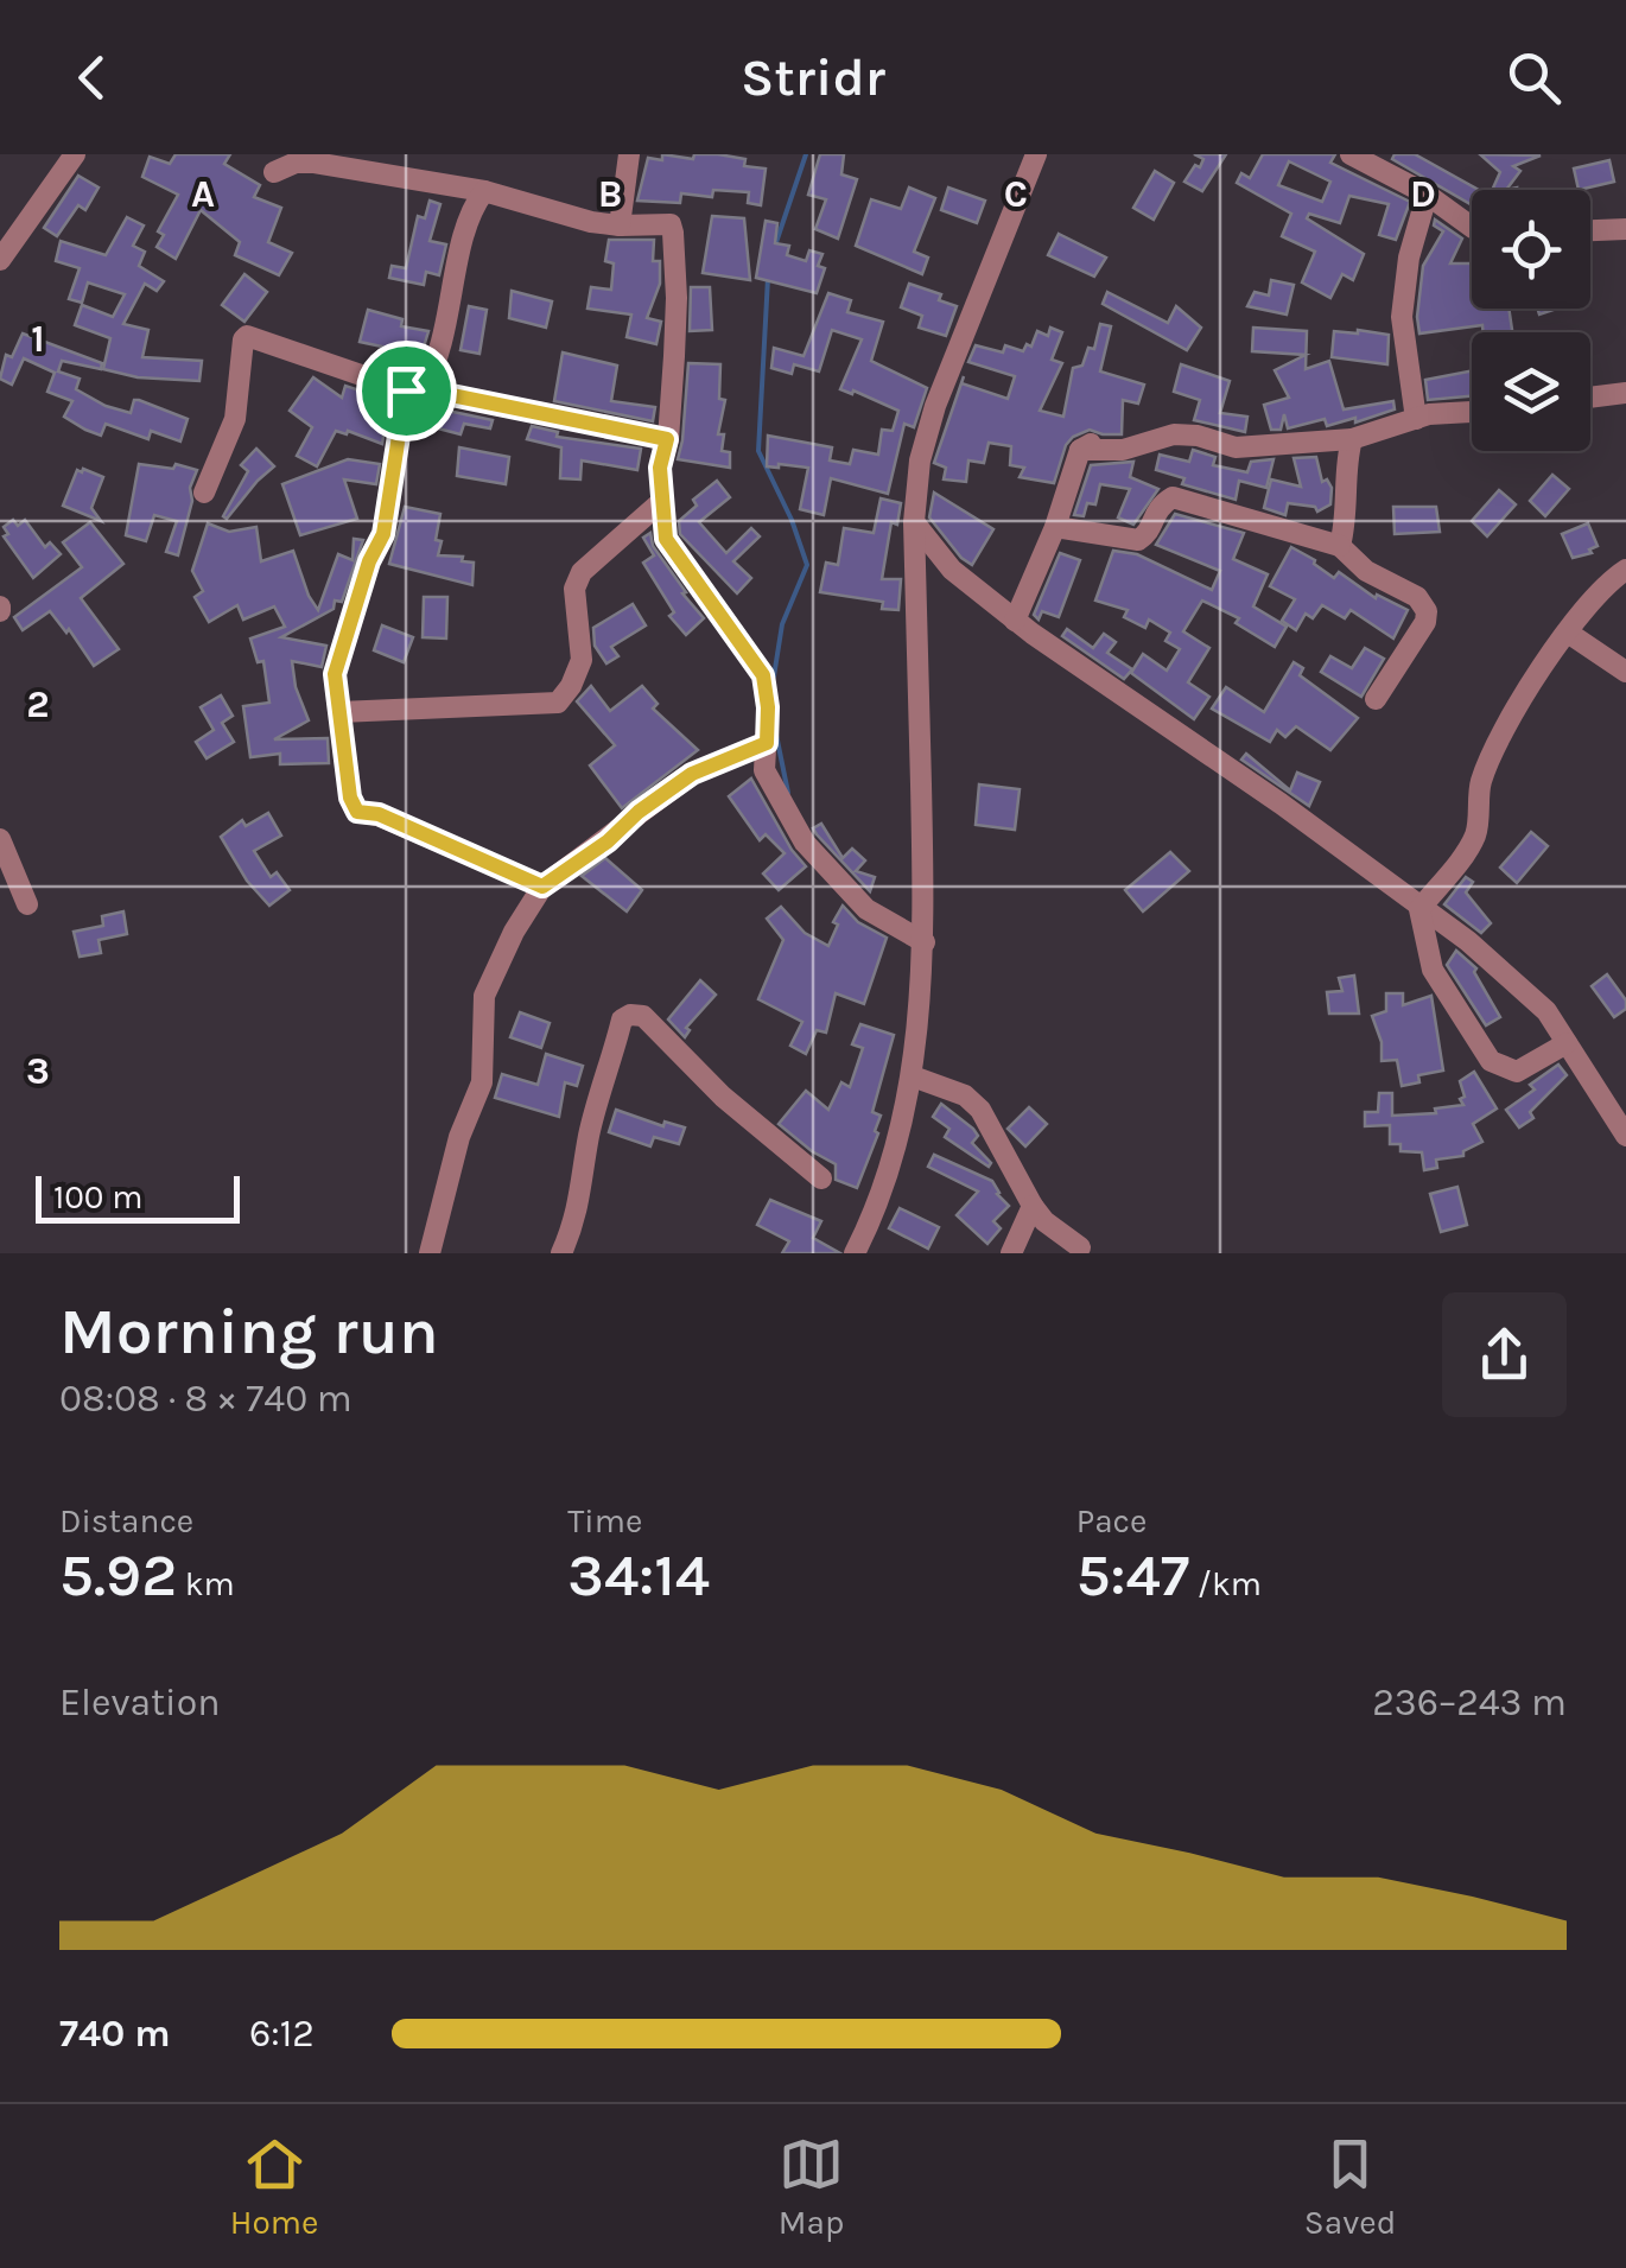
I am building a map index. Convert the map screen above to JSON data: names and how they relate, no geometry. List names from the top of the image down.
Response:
{
  "scale_bar": "100 m",
  "page": {
    "header": "Stridr",
    "scale": "100 m",
    "heading": ["Morning run", "08:08 · 8 × 740 m"],
    "stats": [
      ["Distance", "5.92 km"],
      ["Time", "34:14"],
      ["Pace", "5:47 /km"]
    ],
    "chart": ["Elevation", "236–243 m"],
    "list": [
      {
        "name": "740 m",
        "note": "6:12"
      }
    ],
    "tabs": ["Home", "Map", "Saved"]
  },
  "grid": {
    "columns": [
      "A",
      "B",
      "C",
      "D"
    ],
    "rows": ["1", "2", "3"]
  }
}
